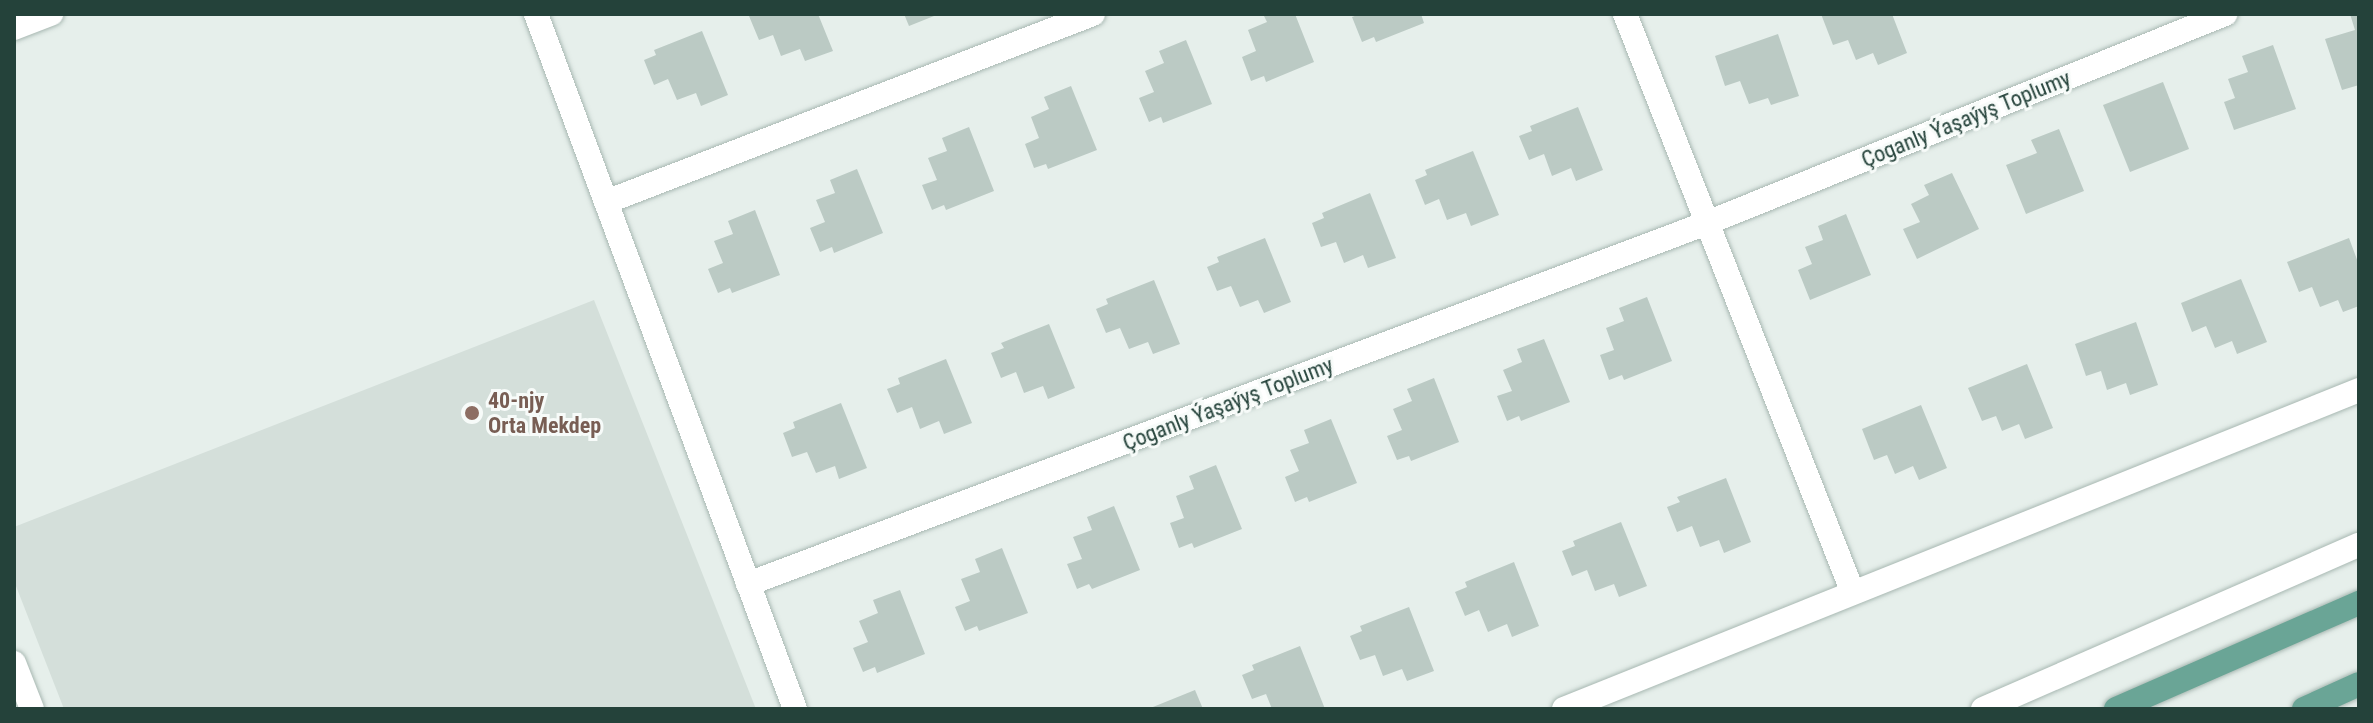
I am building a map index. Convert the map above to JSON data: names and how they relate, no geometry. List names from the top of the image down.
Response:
{
  "streets": {
    "street": ["Çoganly Ýaşaýyş Toplumy"]
  },
  "places": ["40-njy Orta Mekdep"]
}
